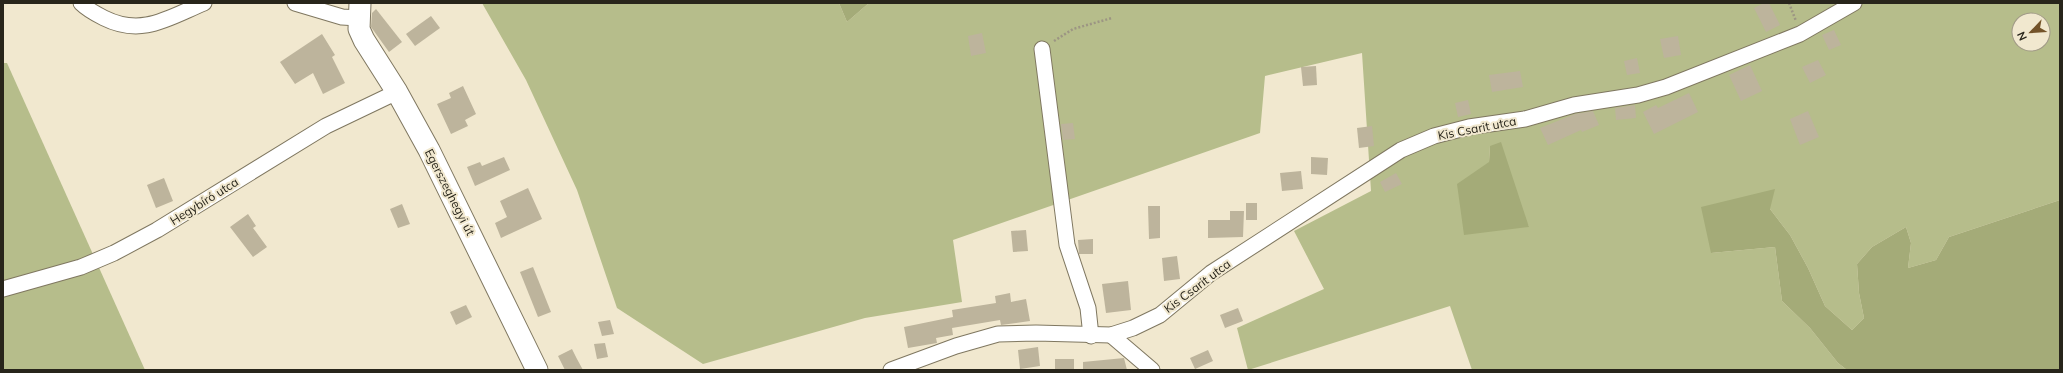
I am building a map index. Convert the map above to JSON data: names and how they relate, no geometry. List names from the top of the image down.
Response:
{
  "streets": {
    "street": ["Kis Csarit utca", "Egerszeghegyi út", "Hegybíró utca"]
  },
  "crossings": [
    ["Egerszeghegyi út", "Hegybíró utca"]
  ],
  "north": "bottom left"
}
